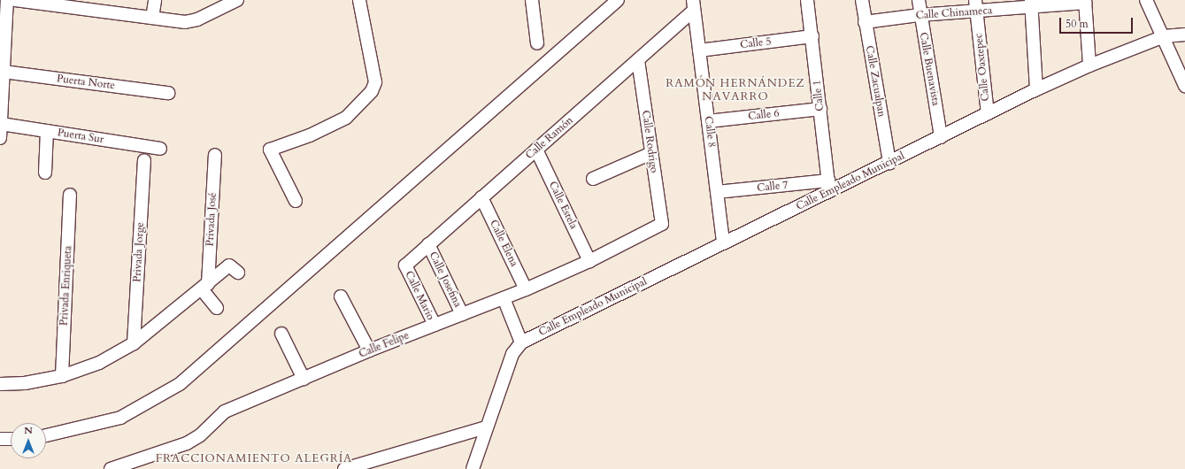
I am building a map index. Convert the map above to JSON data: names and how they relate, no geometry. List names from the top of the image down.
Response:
{
  "streets": {
    "street": [
      "Calle Chinameca",
      "Calle 5",
      "Calle Oaxtepec",
      "Calle Buenavista",
      "Calle Zacualpan",
      "Puerta Norte",
      "Calle 1",
      "Calle 6",
      "Calle 8",
      "Puerta Sur",
      "Calle Ramón",
      "Calle Rodrigo",
      "Calle Empleado Municipal",
      "Calle 7",
      "Calle Estela",
      "Privada José",
      "Calle Elena",
      "Privada Jorge",
      "Calle Josefina",
      "Privada Enriqueta",
      "Calle Mario",
      "Calle Felipe"
    ]
  },
  "crossings": [
    ["Calle Chinameca", "Calle Oaxtepec"],
    ["Calle Chinameca", "Calle Buenavista"],
    ["Calle Chinameca", "Calle Zacualpan"],
    ["Calle 5", "Calle 1"],
    ["Calle 5", "Calle 8"],
    ["Calle Oaxtepec", "Calle Empleado Municipal"],
    ["Calle Buenavista", "Calle Empleado Municipal"],
    ["Calle Zacualpan", "Calle Empleado Municipal"],
    ["Calle 1", "Calle 6"],
    ["Calle 1", "Calle Empleado Municipal"],
    ["Calle 1", "Calle 7"],
    ["Calle 6", "Calle 8"],
    ["Calle 8", "Calle Ramón"],
    ["Calle 8", "Calle Empleado Municipal"],
    ["Calle 8", "Calle 7"],
    ["Calle Ramón", "Calle Rodrigo"],
    ["Calle Ramón", "Calle Estela"],
    ["Calle Ramón", "Calle Elena"],
    ["Calle Ramón", "Calle Josefina"],
    ["Calle Ramón", "Calle Mario"],
    ["Calle Rodrigo", "Calle Felipe"],
    ["Calle Empleado Municipal", "Calle 7"],
    ["Calle Estela", "Calle Felipe"],
    ["Calle Elena", "Calle Felipe"],
    ["Calle Josefina", "Calle Felipe"],
    ["Calle Mario", "Calle Felipe"]
  ],
  "districts": ["RAMÓN HERNÁNDEZ NAVARRO", "FRACCIONAMIENTO ALEGRÍA"],
  "scale_bar": "50 m",
  "north": "top"
}
